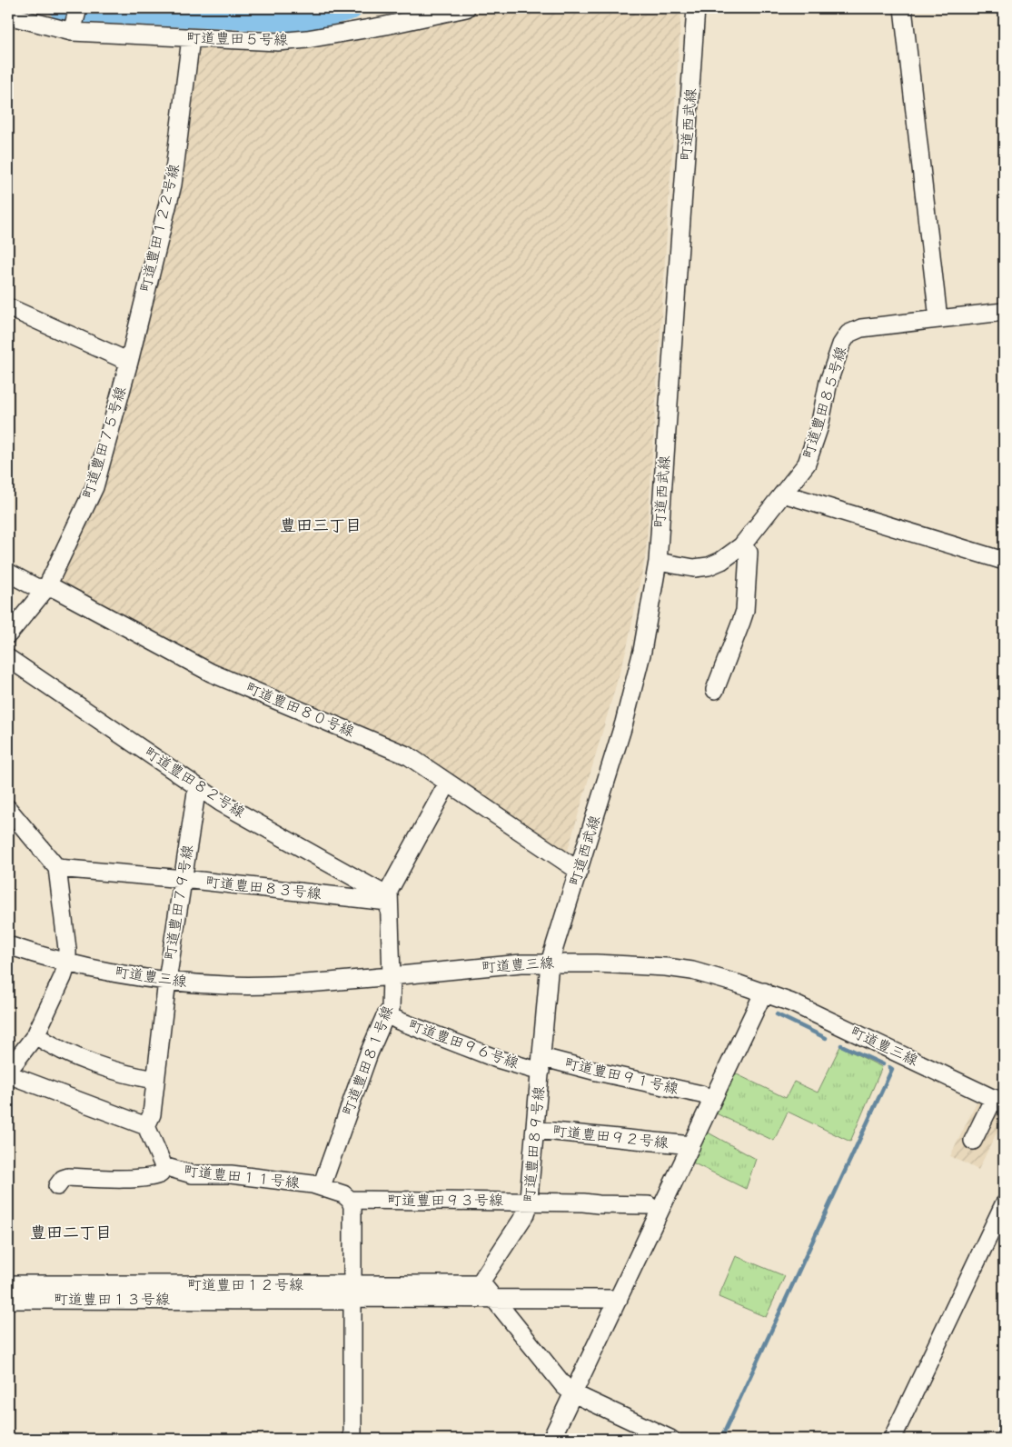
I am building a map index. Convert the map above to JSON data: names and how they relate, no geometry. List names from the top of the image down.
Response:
{
  "streets": {
    "street": [
      "町道豊田５号線",
      "町道西武線",
      "町道豊田１２２号線",
      "町道豊田８５号線",
      "町道豊田７５号線",
      "町道豊田８０号線",
      "町道豊田８２号線",
      "町道豊田８３号線",
      "町道豊田７９号線",
      "町道豊三線",
      "町道豊田９６号線",
      "町道豊田８１号線",
      "町道豊田９１号線",
      "町道豊田９２号線",
      "町道豊田８９号線",
      "町道豊田１１号線",
      "町道豊田９３号線",
      "町道豊田１２号線",
      "町道豊田１３号線"
    ]
  },
  "crossings": [
    ["町道豊田５号線", "町道豊田１２２号線"],
    ["町道西武線", "町道豊田８５号線"],
    ["町道西武線", "町道豊田８０号線"],
    ["町道西武線", "町道豊三線"],
    ["町道西武線", "町道豊田８９号線"],
    ["町道豊田１２２号線", "町道豊田７５号線"],
    ["町道豊田７５号線", "町道豊田８０号線"],
    ["町道豊田８０号線", "町道豊田８１号線"],
    ["町道豊田８２号線", "町道豊田８３号線"],
    ["町道豊田８２号線", "町道豊田７９号線"],
    ["町道豊田８２号線", "町道豊田８１号線"],
    ["町道豊田８３号線", "町道豊田７９号線"],
    ["町道豊田８３号線", "町道豊田８１号線"],
    ["町道豊田７９号線", "町道豊三線"],
    ["町道豊田７９号線", "町道豊田１１号線"],
    ["町道豊三線", "町道豊田８１号線"],
    ["町道豊三線", "町道豊田８９号線"],
    ["町道豊田９６号線", "町道豊田８１号線"],
    ["町道豊田９６号線", "町道豊田９１号線"],
    ["町道豊田９６号線", "町道豊田８９号線"],
    ["町道豊田８１号線", "町道豊田１１号線"],
    ["町道豊田９１号線", "町道豊田８９号線"],
    ["町道豊田９２号線", "町道豊田８９号線"],
    ["町道豊田８９号線", "町道豊田９３号線"],
    ["町道豊田８９号線", "町道豊田１２号線"],
    ["町道豊田１１号線", "町道豊田９３号線"],
    ["町道豊田１２号線", "町道豊田１３号線"]
  ],
  "districts": ["豊田三丁目", "豊田二丁目"]
}
